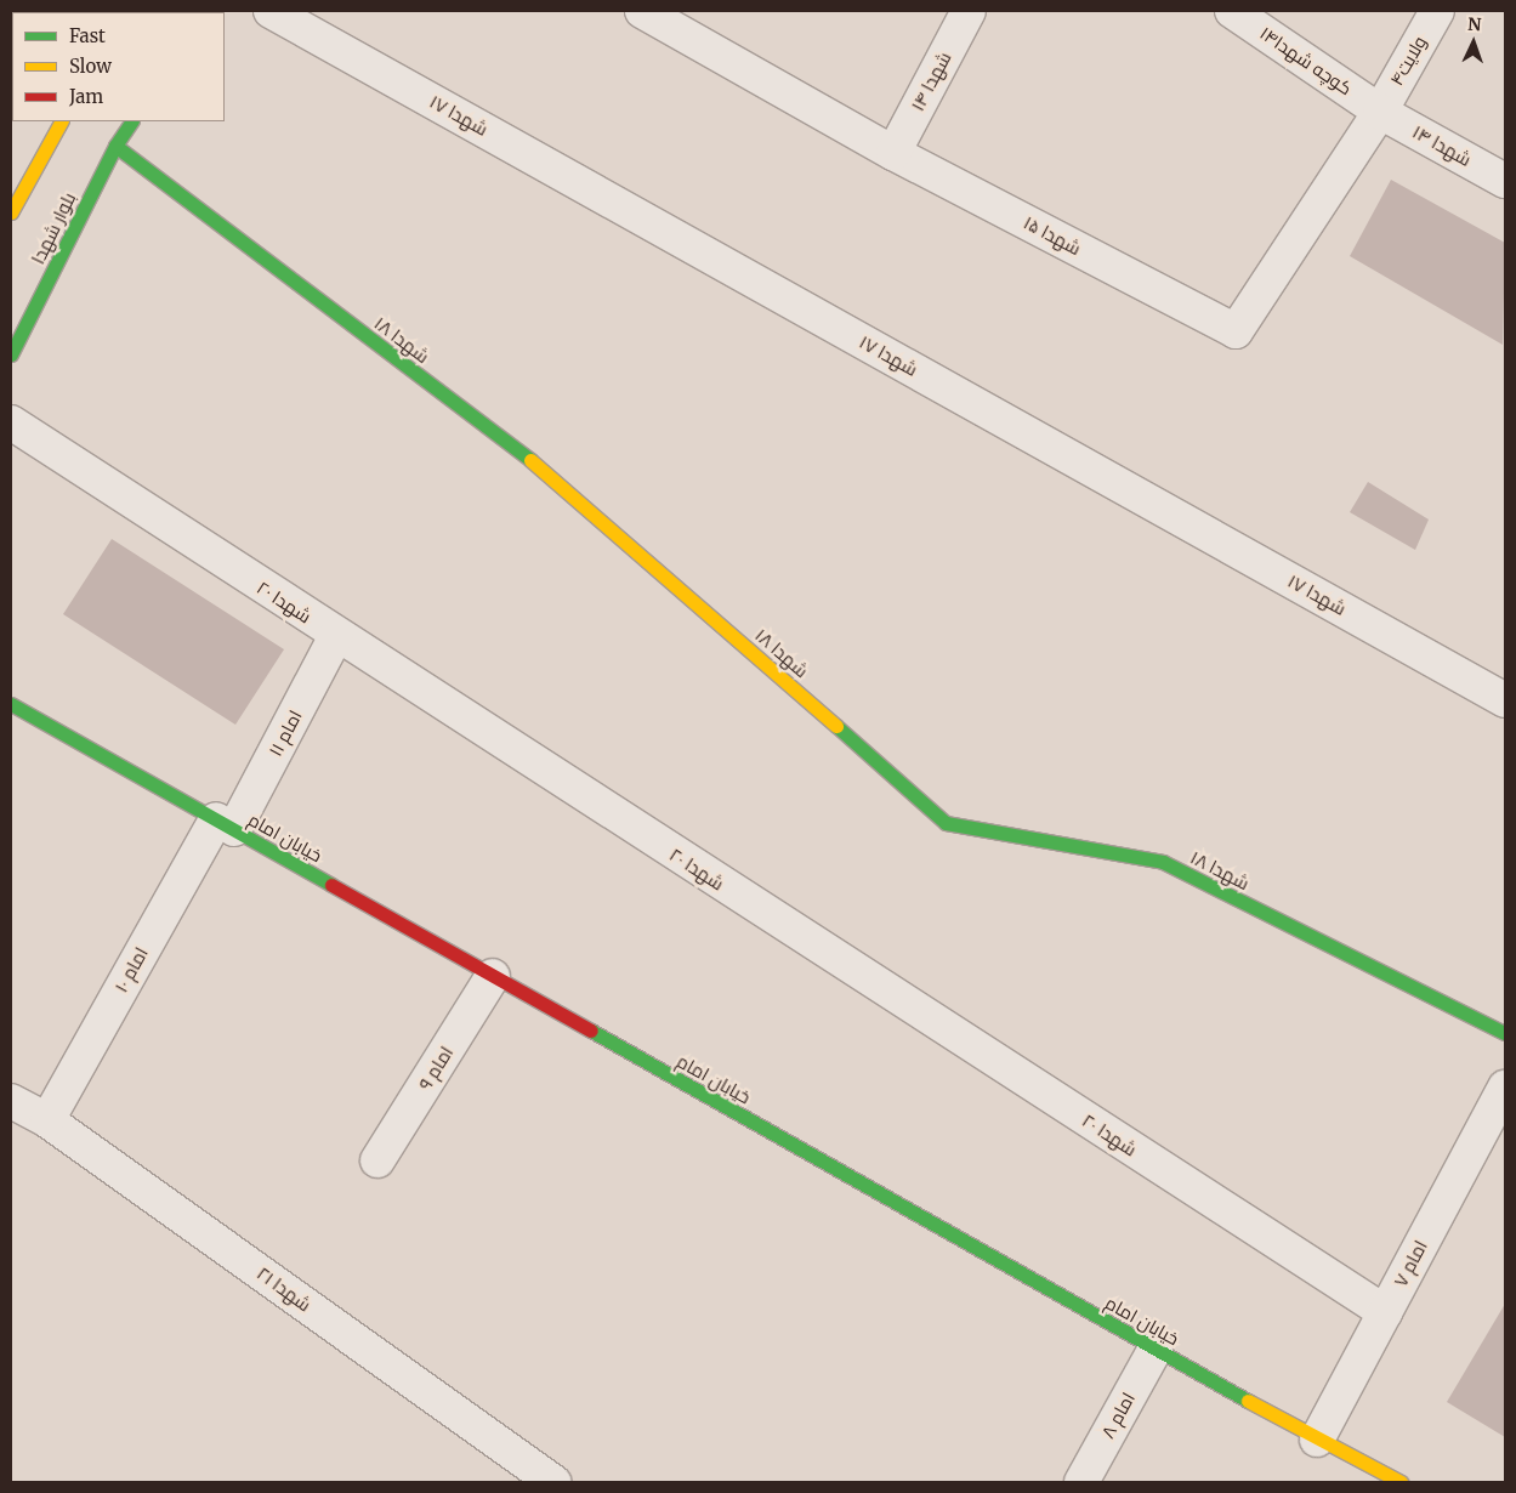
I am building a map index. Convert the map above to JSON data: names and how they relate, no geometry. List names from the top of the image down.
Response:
{
  "streets": {
    "main road": ["بلوار شهدا", "شهدا ۱۸", "خیابان امام"],
    "street": [
      "کوچه شهدا۱۴",
      "ولایت۴",
      "شهدا ۱۴",
      "شهدا ۱۷",
      "شهدا ۱۵",
      "شهدا ۲۰",
      "امام ۱۱",
      "امام ۱۰",
      "امام ۹",
      "امام ۷",
      "شهدا ۲۱",
      "امام ۸"
    ]
  },
  "crossings": [
    ["کوچه شهدا۱۴", "ولایت۴"],
    ["کوچه شهدا۱۴", "شهدا ۱۴"],
    ["کوچه شهدا۱۴", "شهدا ۱۵"],
    ["ولایت۴", "شهدا ۱۴"],
    ["ولایت۴", "شهدا ۱۵"],
    ["شهدا ۱۴", "شهدا ۱۵"],
    ["بلوار شهدا", "شهدا ۱۸"],
    ["شهدا ۲۰", "امام ۱۱"],
    ["شهدا ۲۰", "امام ۷"],
    ["امام ۱۱", "خیابان امام"],
    ["امام ۱۱", "امام ۱۰"],
    ["خیابان امام", "امام ۱۰"],
    ["خیابان امام", "امام ۹"],
    ["خیابان امام", "امام ۷"],
    ["خیابان امام", "امام ۸"],
    ["امام ۱۰", "شهدا ۲۱"]
  ],
  "legend": ["Fast", "Slow", "Jam"],
  "north": "top"
}
